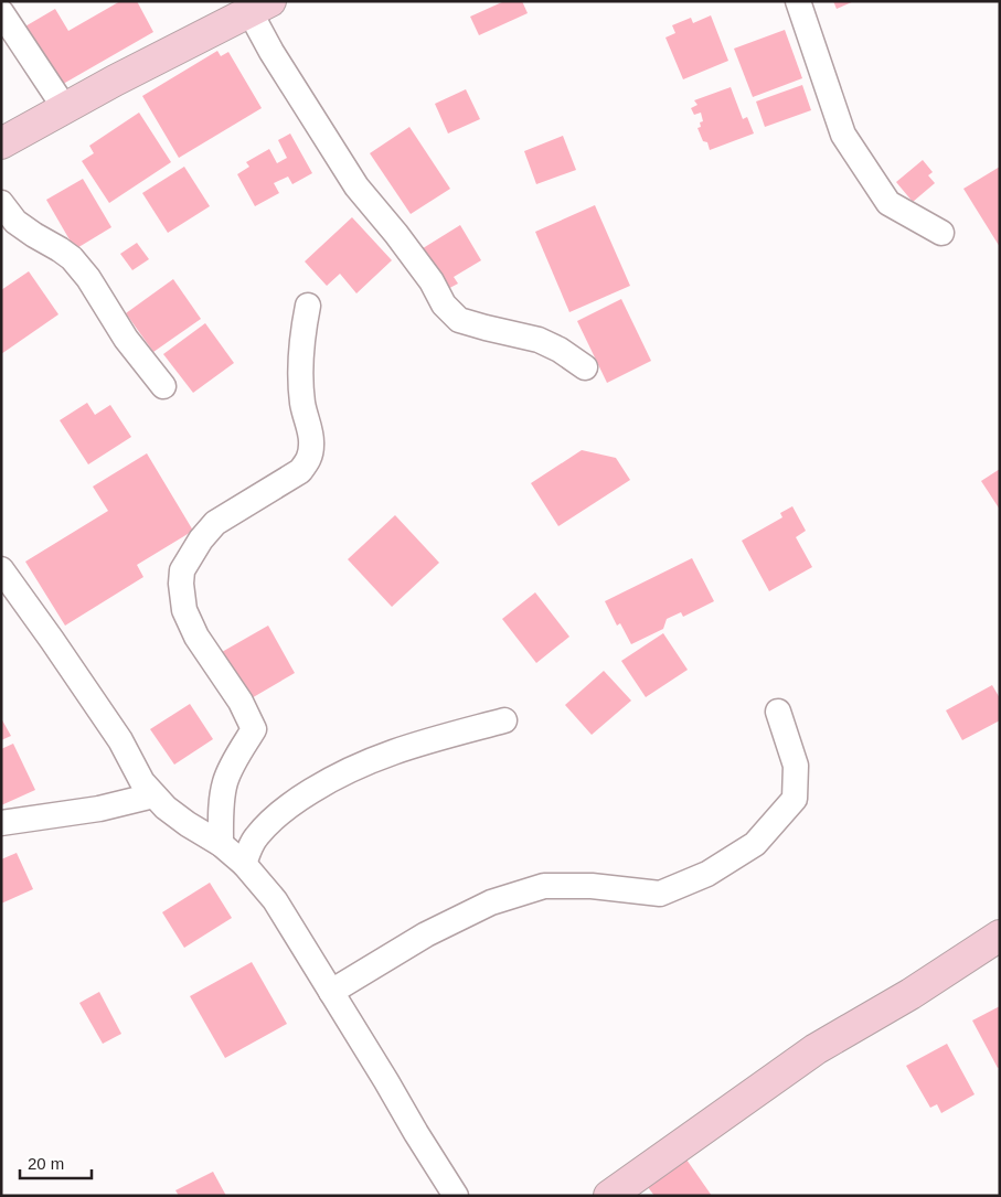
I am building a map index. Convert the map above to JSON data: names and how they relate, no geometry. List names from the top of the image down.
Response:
{
  "scale_bar": "20 m"
}
